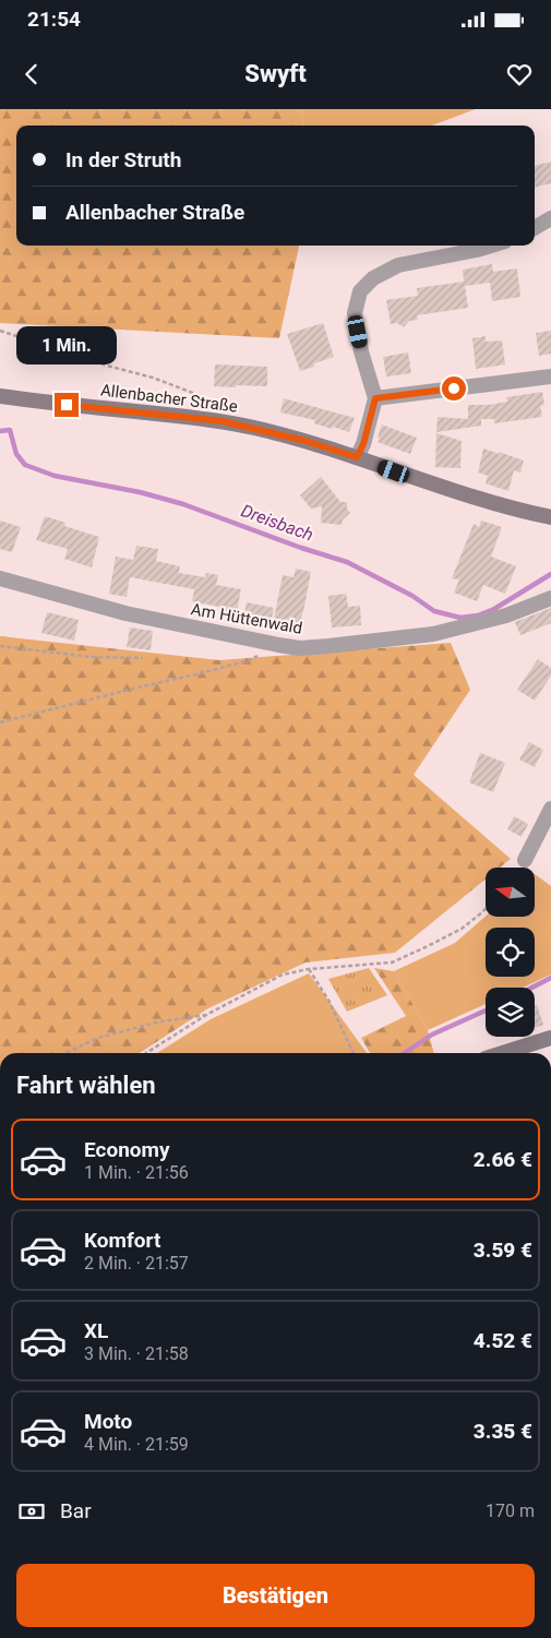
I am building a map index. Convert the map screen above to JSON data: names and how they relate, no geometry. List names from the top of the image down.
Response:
{
  "streets": {
    "main road": ["Allenbacher Straße"],
    "street": ["Am Hüttenwald"]
  },
  "water": ["Dreisbach"],
  "north": "left",
  "page": {
    "status": "21:54",
    "header": "Swyft",
    "banner": ["In der Struth", "Allenbacher Straße"],
    "bubble": "1 Min.",
    "heading": "Fahrt wählen",
    "list": [
      {
        "name": "Economy",
        "note": "1 Min. · 21:56",
        "value": "2.66 €"
      },
      {
        "name": "Komfort",
        "note": "2 Min. · 21:57",
        "value": "3.59 €"
      },
      {
        "name": "XL",
        "note": "3 Min. · 21:58",
        "value": "4.52 €"
      },
      {
        "name": "Moto",
        "note": "4 Min. · 21:59",
        "value": "3.35 €"
      }
    ],
    "pay": ["Bar", "170 m"],
    "buttons": "Bestätigen"
  }
}
